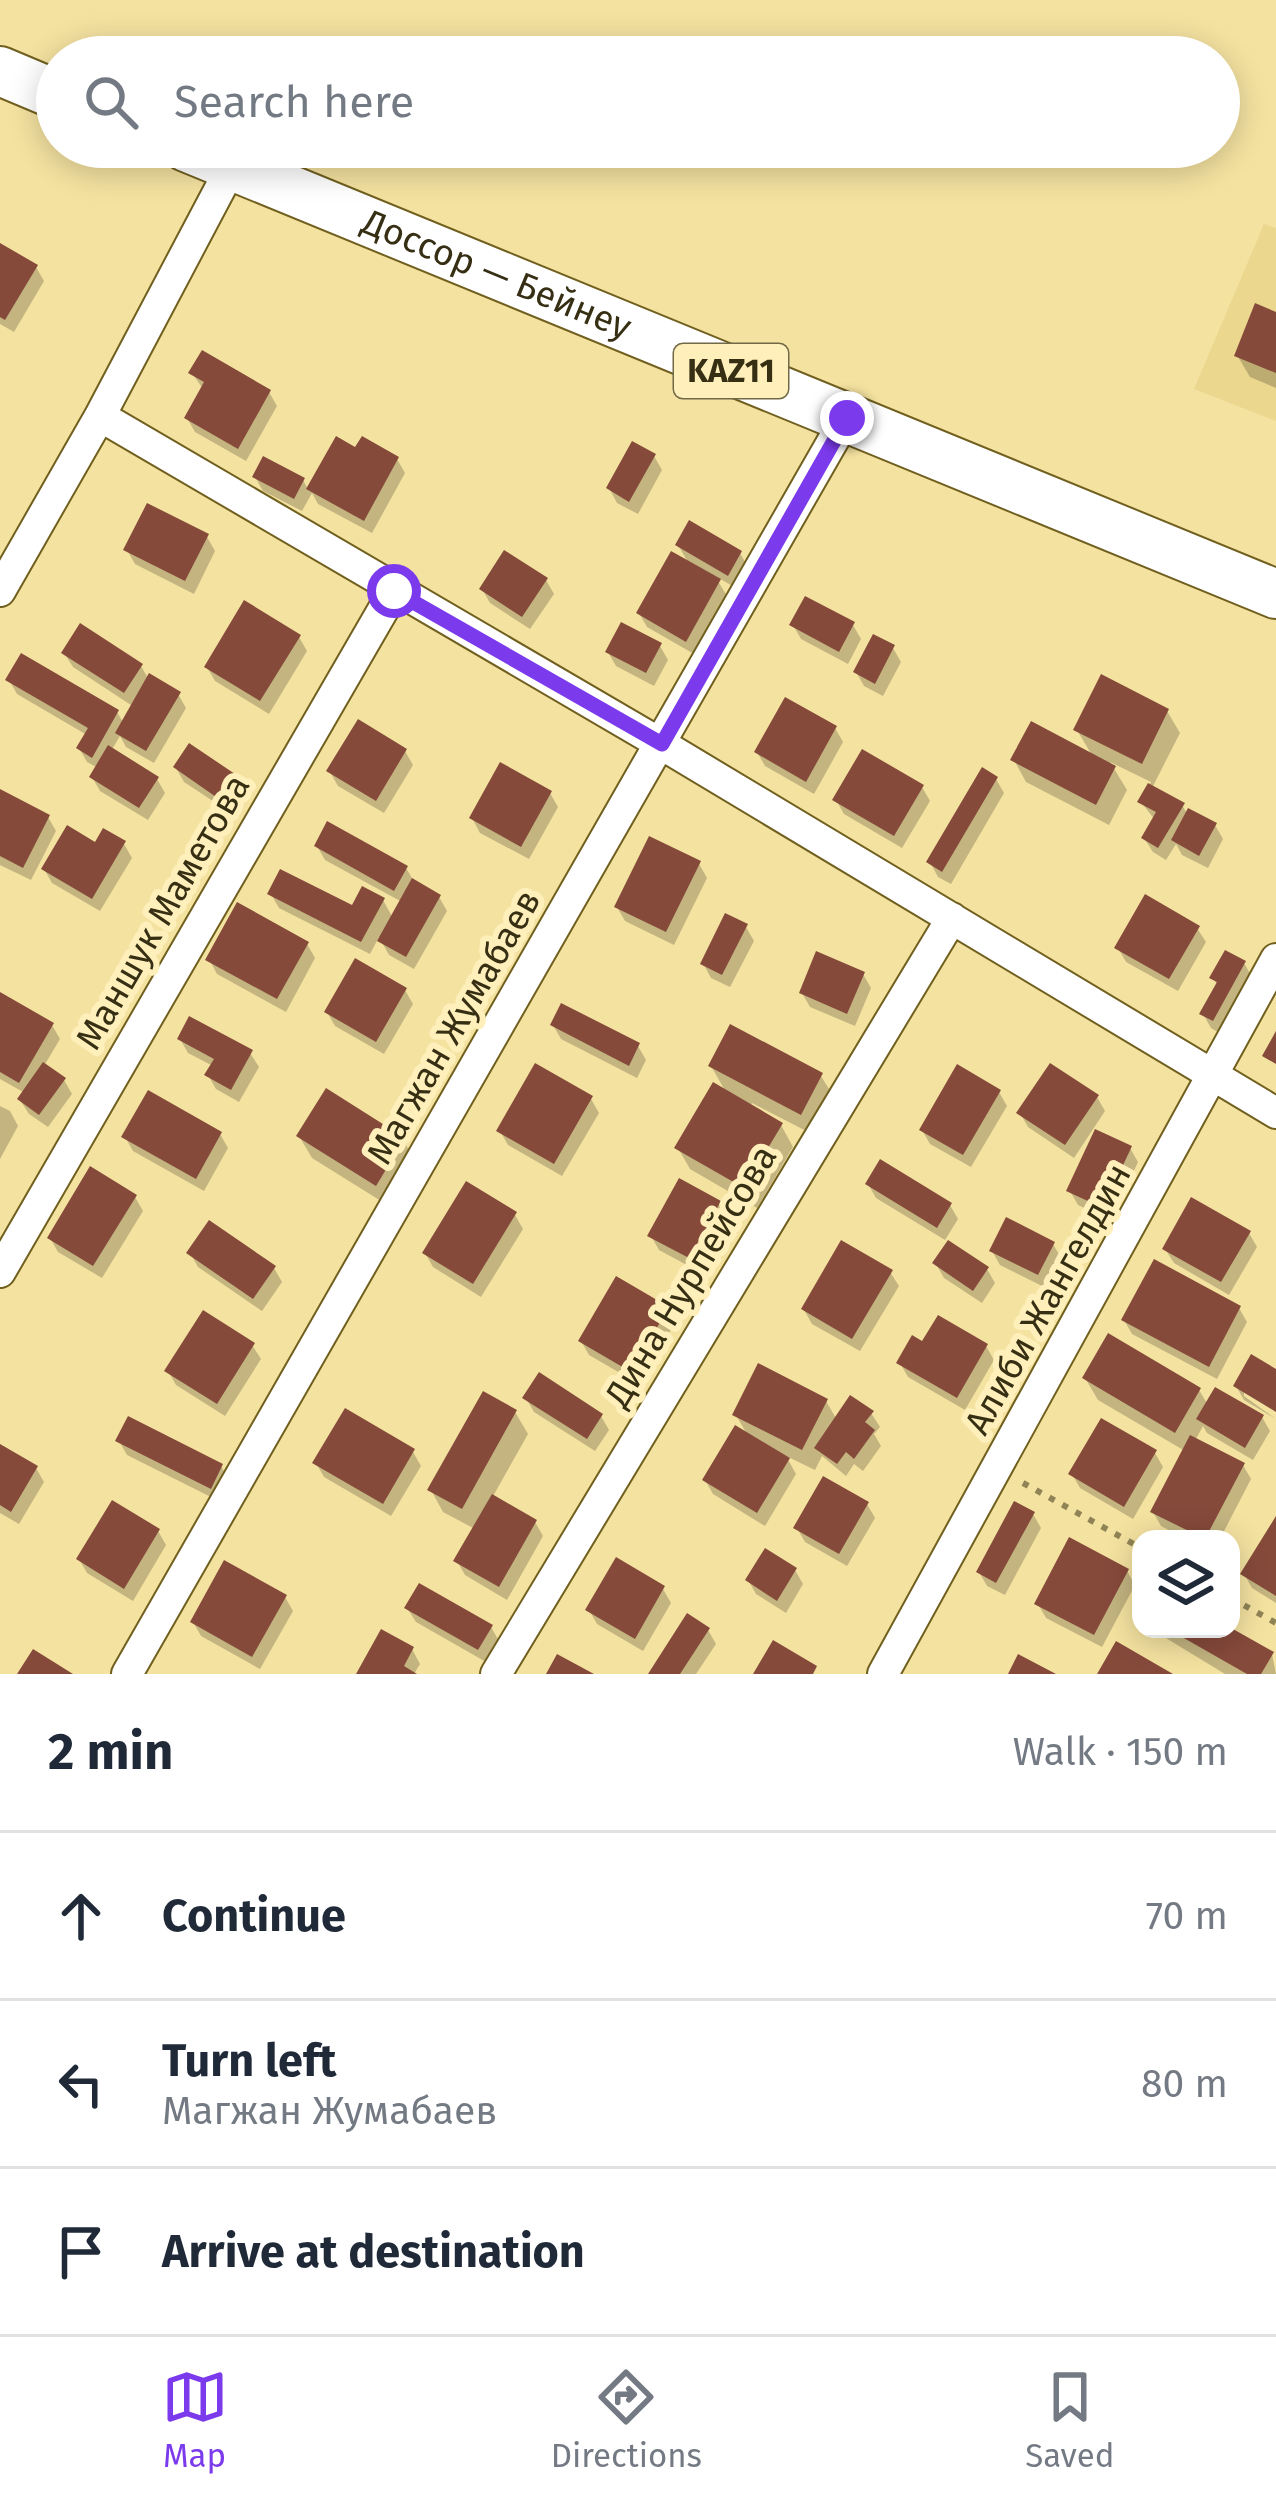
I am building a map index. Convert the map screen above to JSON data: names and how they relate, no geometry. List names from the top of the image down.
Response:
{
  "streets": {
    "highway": ["Доссор — Бейнеу", "KAZ11"],
    "street": [
      "Маншук Маметова",
      "Магжан Жумабаев",
      "Дина Нурпейсова",
      "Алиби Жангелдин"
    ]
  },
  "crossings": [
    ["Доссор — Бейнеу", "Магжан Жумабаев"]
  ],
  "page": {
    "search": "Search here",
    "heading": ["2 min", "Walk · 150 m"],
    "list": [
      ["Continue", "70 m"],
      ["Turn left", "Магжан Жумабаев", "80 m"],
      "Arrive at destination"
    ],
    "nav": ["Map", "Directions", "Saved"]
  }
}
